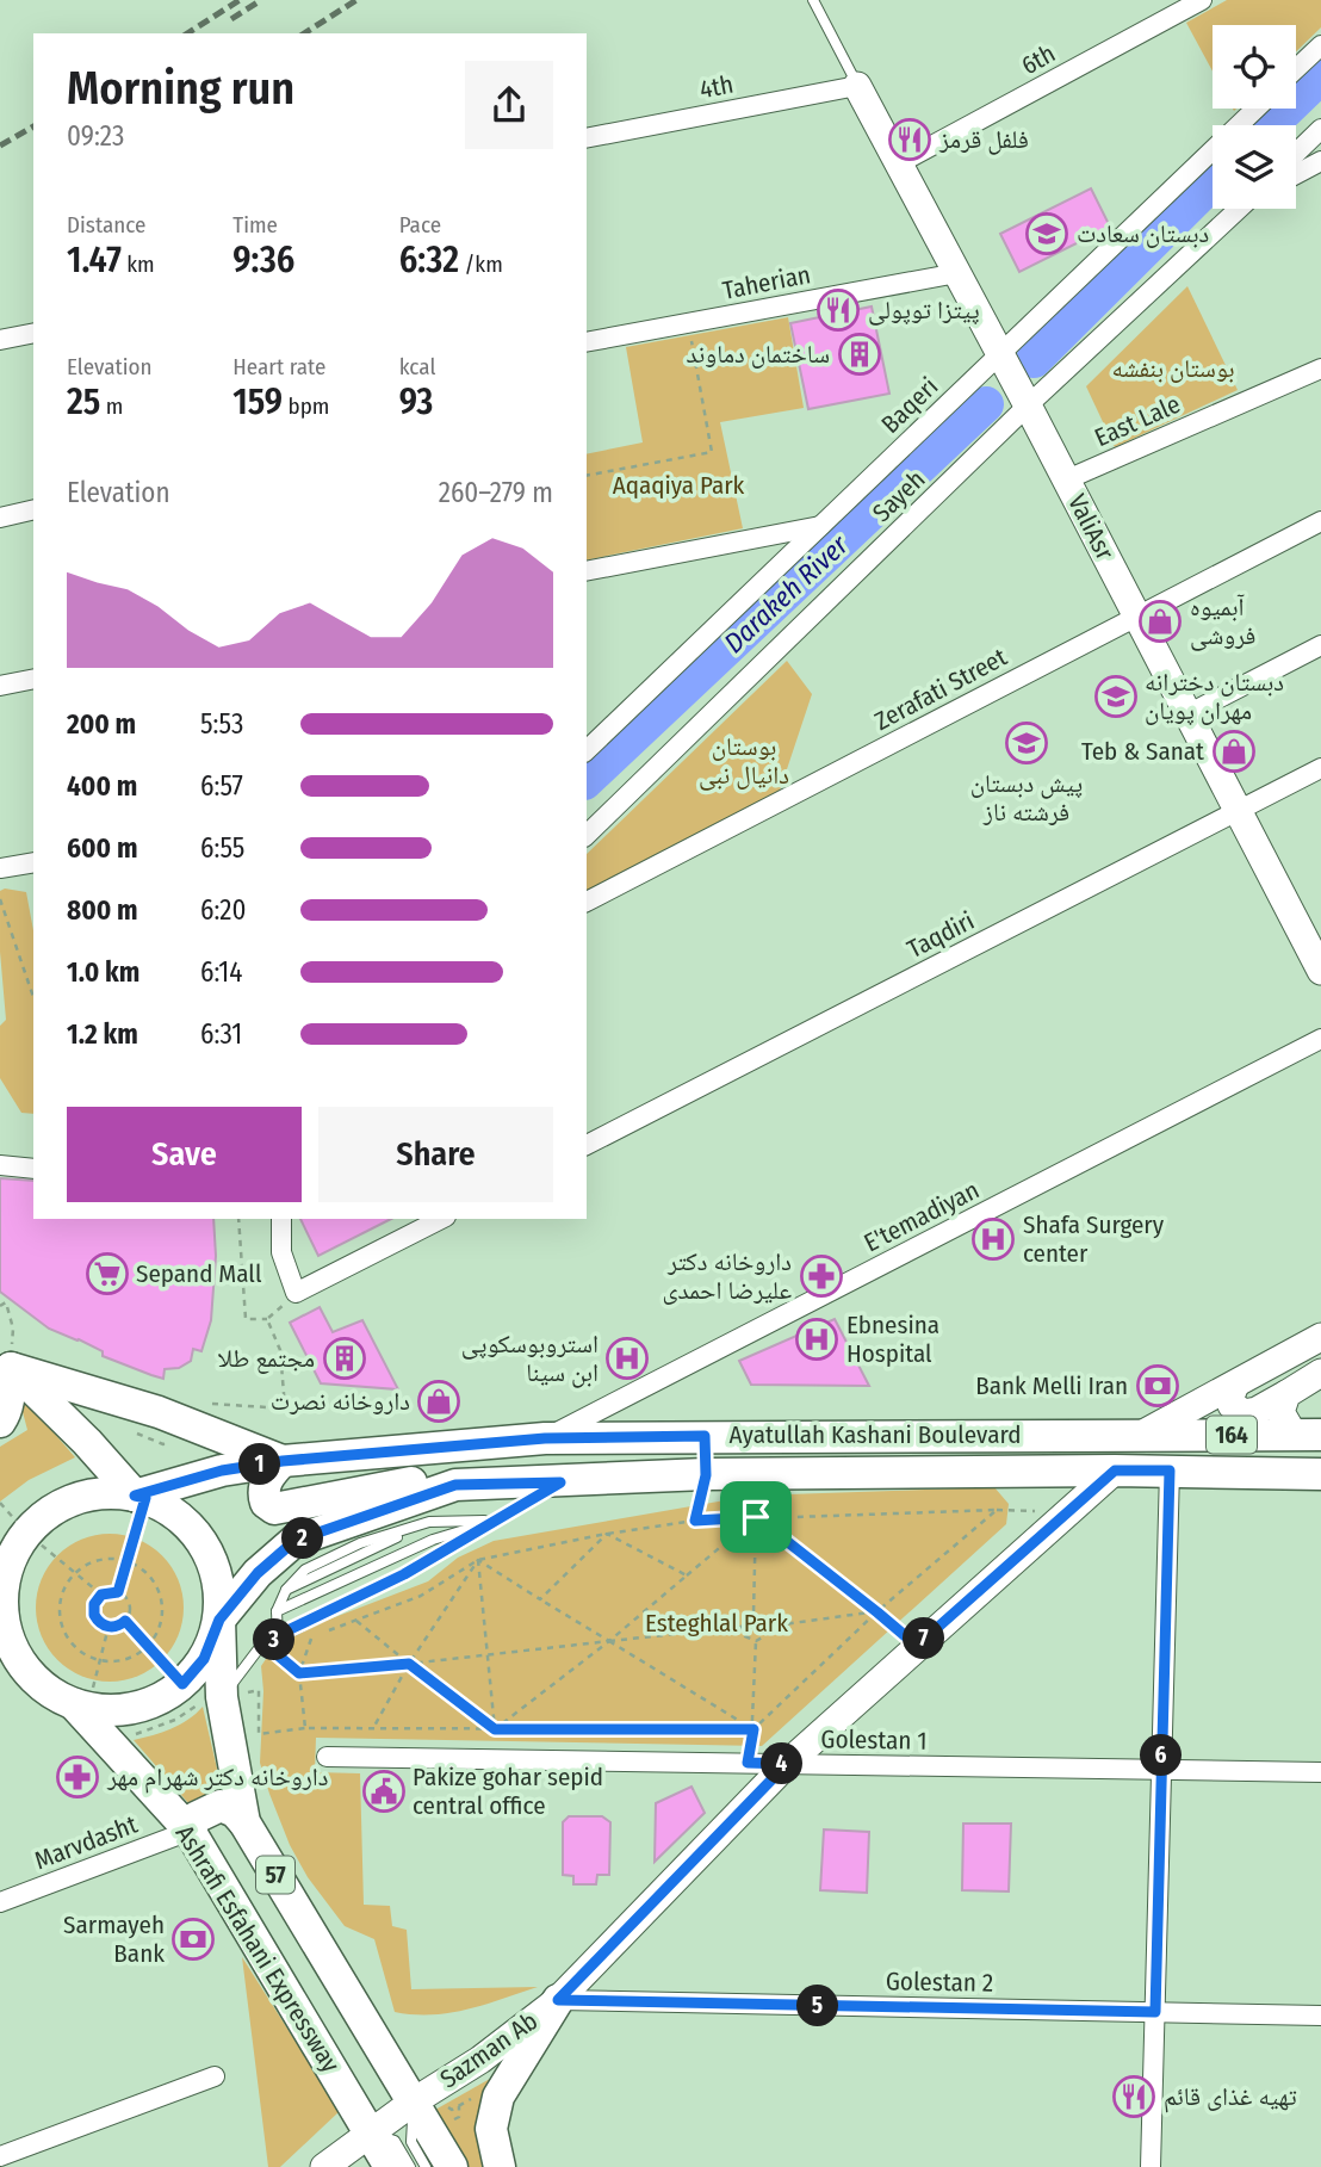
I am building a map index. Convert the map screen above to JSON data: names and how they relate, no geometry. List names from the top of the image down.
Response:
{
  "streets": {
    "main road": [
      "ValiAsr",
      "Ayatullah Kashani Boulevard",
      "164",
      "57",
      "Ashrafi Esfahani Expressway",
      "Sazman Ab"
    ],
    "street": [
      "6th",
      "4th",
      "Taherian",
      "Baqeri",
      "East Lale",
      "Sayeh",
      "Zerafati Street",
      "Taqdiri",
      "E'temadiyan",
      "Golestan 1",
      "Marvdasht",
      "Golestan 2"
    ]
  },
  "crossings": [
    ["6th", "ValiAsr"],
    ["4th", "ValiAsr"],
    ["Taherian", "ValiAsr"],
    ["Baqeri", "ValiAsr"],
    ["East Lale", "ValiAsr"],
    ["Sayeh", "ValiAsr"],
    ["ValiAsr", "Zerafati Street"],
    ["ValiAsr", "Taqdiri"],
    ["E'temadiyan", "Ayatullah Kashani Boulevard"],
    ["Ayatullah Kashani Boulevard", "Ashrafi Esfahani Expressway"],
    ["Ayatullah Kashani Boulevard", "Sazman Ab"],
    ["Golestan 1", "Sazman Ab"],
    ["Marvdasht", "Ashrafi Esfahani Expressway"],
    ["Ashrafi Esfahani Expressway", "Sazman Ab"],
    ["Golestan 2", "Sazman Ab"]
  ],
  "water": ["Darakeh River"],
  "parks": [
    "بوستان بنفشه",
    "Aqaqiya Park",
    "بوستان دانیال نبی",
    "Esteghlal Park"
  ],
  "places": {
    "restaurant": ["فلفل قرمز", "پیتزا توپولی", "تهیه غذای قائم"],
    "school or university": ["دبستان سعادت", "دبستان دخترانه مهران پويان", "پیش دبستان فرشته ناز"],
    "building": ["ساختمان دماوند", "مجتمع طلا"],
    "shop": ["آبمیوه فروشی", "Teb & Sanat", "داروخانه نصرت"],
    "hospital": ["Shafa Surgery center", "Ebnesina Hospital", "استروبوسکوپی ابن سینا"],
    "supermarket": ["Sepand Mall"],
    "pharmacy": ["داروخانه دکتر علیرضا احمدی", "داروخانه دکتر شهرام مهر"],
    "bank": ["Bank Melli Iran", "Sarmayeh Bank"],
    "public building": ["Pakize gohar sepid central office"]
  },
  "page": {
    "heading": ["Morning run", "09:23"],
    "stats": [
      ["Distance", "1.47 km"],
      ["Time", "9:36"],
      ["Pace", "6:32 /km"],
      ["Elevation", "25 m"],
      ["Heart rate", "159 bpm"],
      ["kcal", "93"]
    ],
    "chart": ["Elevation", "260–279 m"],
    "list": [
      {
        "name": "200 m",
        "note": "5:53"
      },
      {
        "name": "400 m",
        "note": "6:57"
      },
      {
        "name": "600 m",
        "note": "6:55"
      },
      {
        "name": "800 m",
        "note": "6:20"
      },
      {
        "name": "1.0 km",
        "note": "6:14"
      },
      {
        "name": "1.2 km",
        "note": "6:31"
      }
    ],
    "buttons": ["Save", "Share"],
    "pins": [
      "1",
      "2",
      "7",
      "3",
      "6",
      "4",
      "5"
    ]
  }
}
